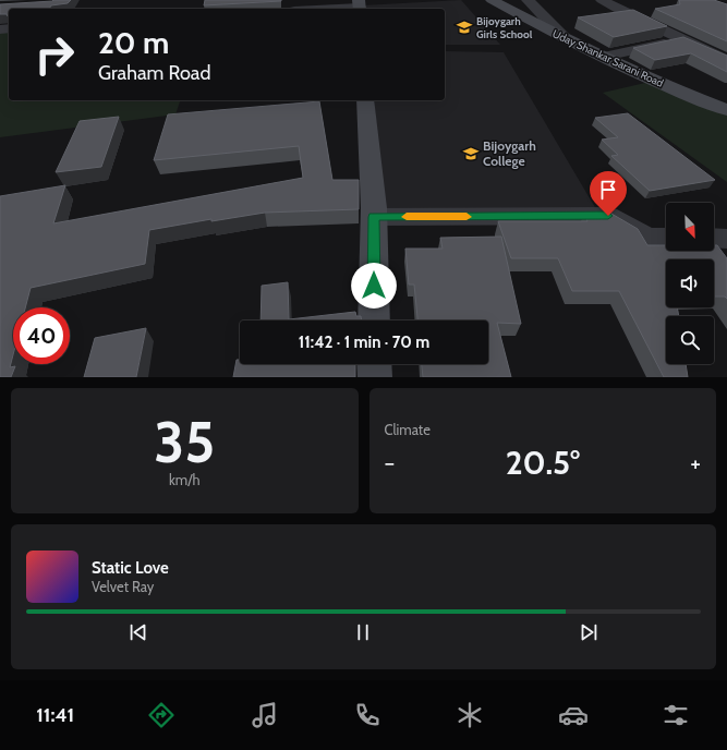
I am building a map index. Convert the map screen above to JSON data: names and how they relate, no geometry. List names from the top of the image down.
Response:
{
  "streets": {
    "street": ["Uday Shankar Sarani Road"]
  },
  "places": {
    "school or university": ["Bijoygarh Girls School", "Bijoygarh College"]
  },
  "north": "bottom right",
  "page": {
    "turn": ["20 m", "Graham Road"],
    "limit": "40",
    "trip": "11:42 · 1 min · 70 m",
    "tile": [
      ["35", "km/h"],
      "Climate"
    ],
    "heat": ["−", "20.5°", "+"],
    "song": ["Static Love", "Velvet Ray"],
    "tabs": "11:41"
  }
}
